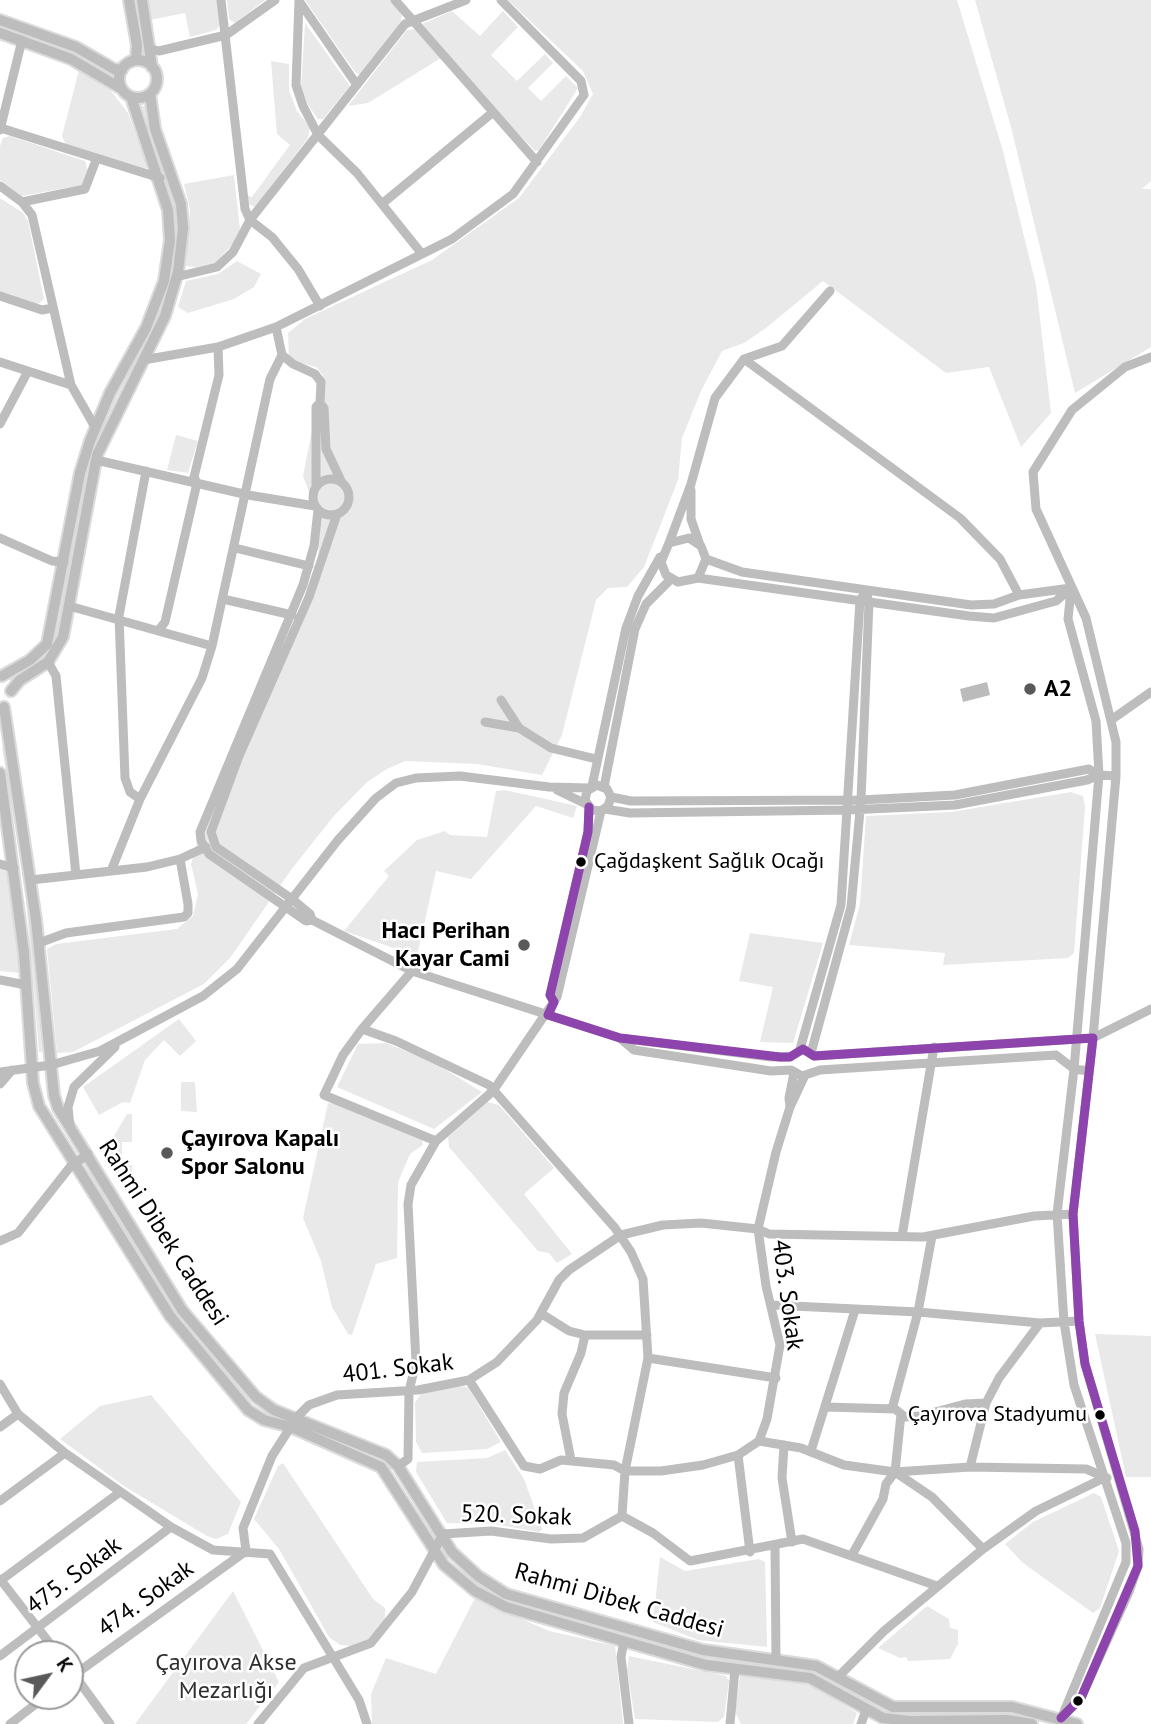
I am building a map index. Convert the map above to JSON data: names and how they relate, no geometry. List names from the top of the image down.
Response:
{
  "streets": {
    "main road": ["Rahmi Dibek Caddesi"],
    "street": [
      "403. Sokak",
      "401. Sokak",
      "520. Sokak",
      "475. Sokak",
      "474. Sokak"
    ]
  },
  "crossings": [
    ["Rahmi Dibek Caddesi", "401. Sokak"],
    ["Rahmi Dibek Caddesi", "520. Sokak"],
    ["403. Sokak", "401. Sokak"]
  ],
  "parks": ["Çayırova Akse Mezarlığı"],
  "places": [
    "A2",
    "Çağdaşkent Sağlık Ocağı",
    "Hacı Perihan Kayar Cami",
    "Çayırova Kapalı Spor Salonu",
    "Çayırova Stadyumu"
  ],
  "north": "top right"
}
